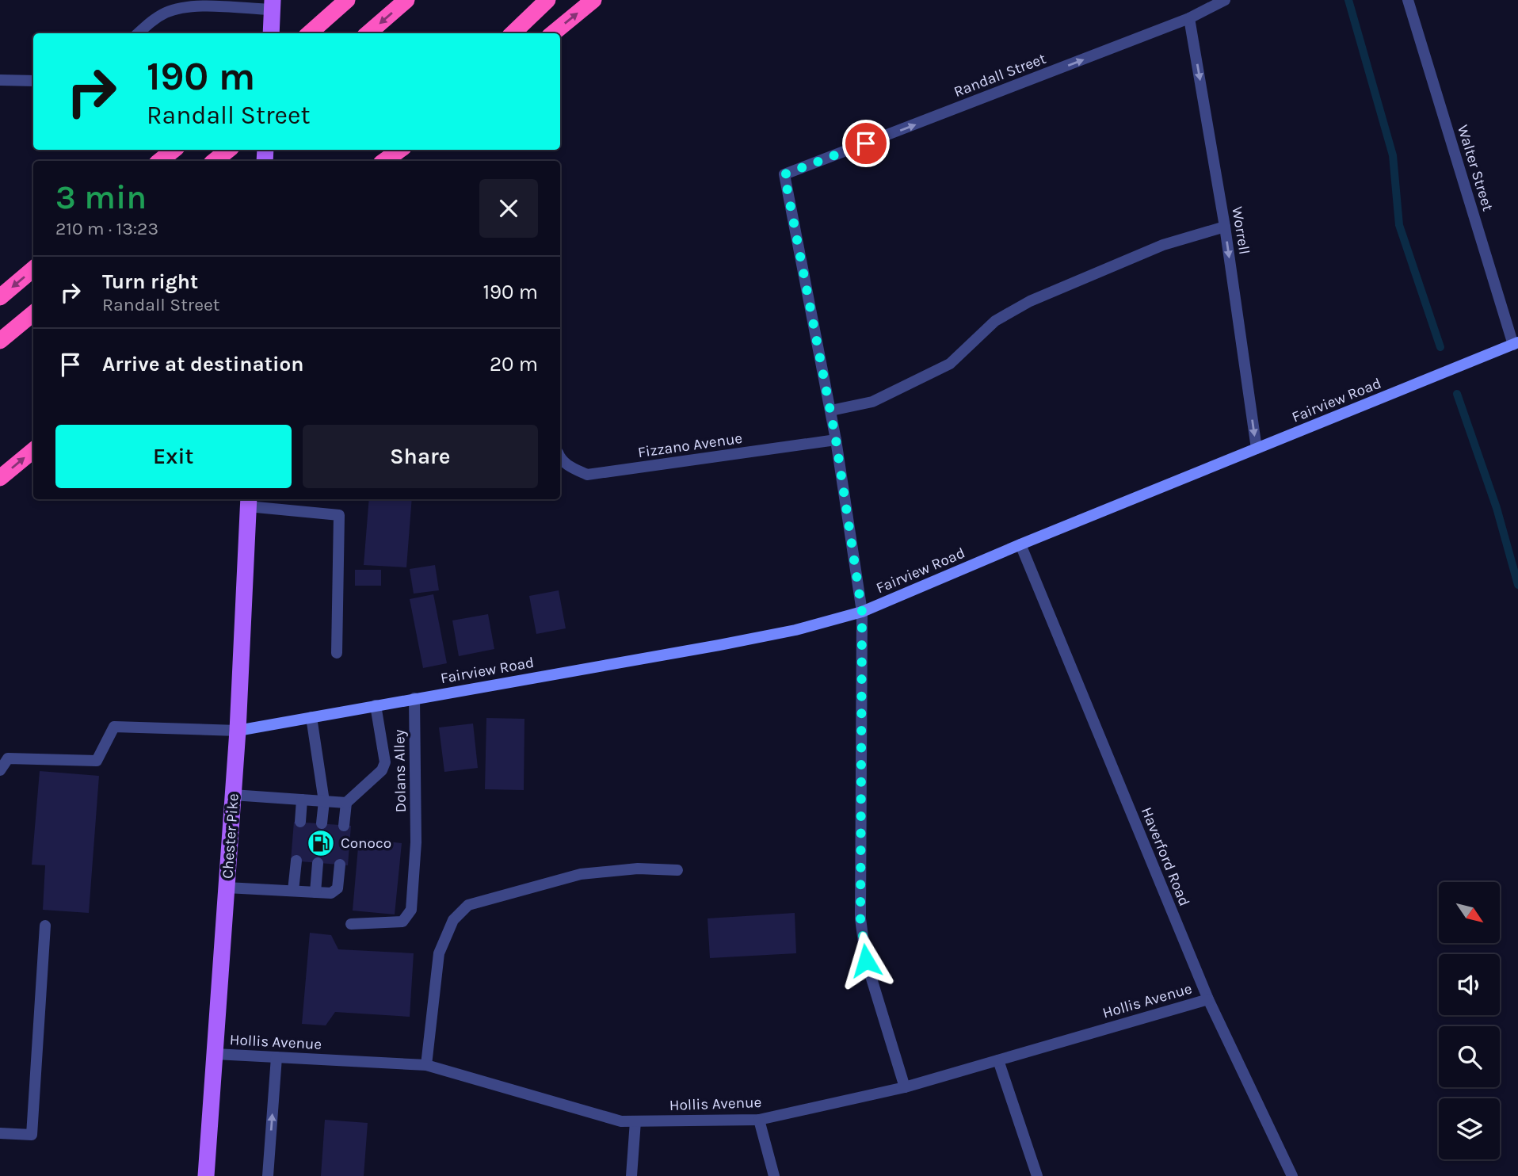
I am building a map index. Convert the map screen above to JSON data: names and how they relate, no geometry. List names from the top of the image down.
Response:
{
  "streets": {
    "main road": ["Chester Pike"],
    "street": [
      "Randall Street",
      "Walter Street",
      "Worrell",
      "Fairview Road",
      "Fizzano Avenue",
      "Dolans Alley",
      "Haverford Road",
      "Hollis Avenue"
    ]
  },
  "crossings": [
    ["Randall Street", "Worrell"],
    ["Walter Street", "Fairview Road"],
    ["Worrell", "Fairview Road"],
    ["Fairview Road", "Dolans Alley"],
    ["Fairview Road", "Chester Pike"],
    ["Fairview Road", "Haverford Road"],
    ["Chester Pike", "Hollis Avenue"],
    ["Haverford Road", "Hollis Avenue"]
  ],
  "one_way": ["Worrell"],
  "places": {
    "fuel station": ["Conoco"]
  },
  "north": "bottom right",
  "page": {
    "turn": ["190 m", "Randall Street"],
    "heading": ["3 min", "210 m · 13:23"],
    "list": [
      {
        "name": "Turn right",
        "note": "Randall Street",
        "value": "190 m"
      },
      {
        "name": "Arrive at destination",
        "value": "20 m"
      }
    ],
    "buttons": ["Exit", "Share"]
  }
}
